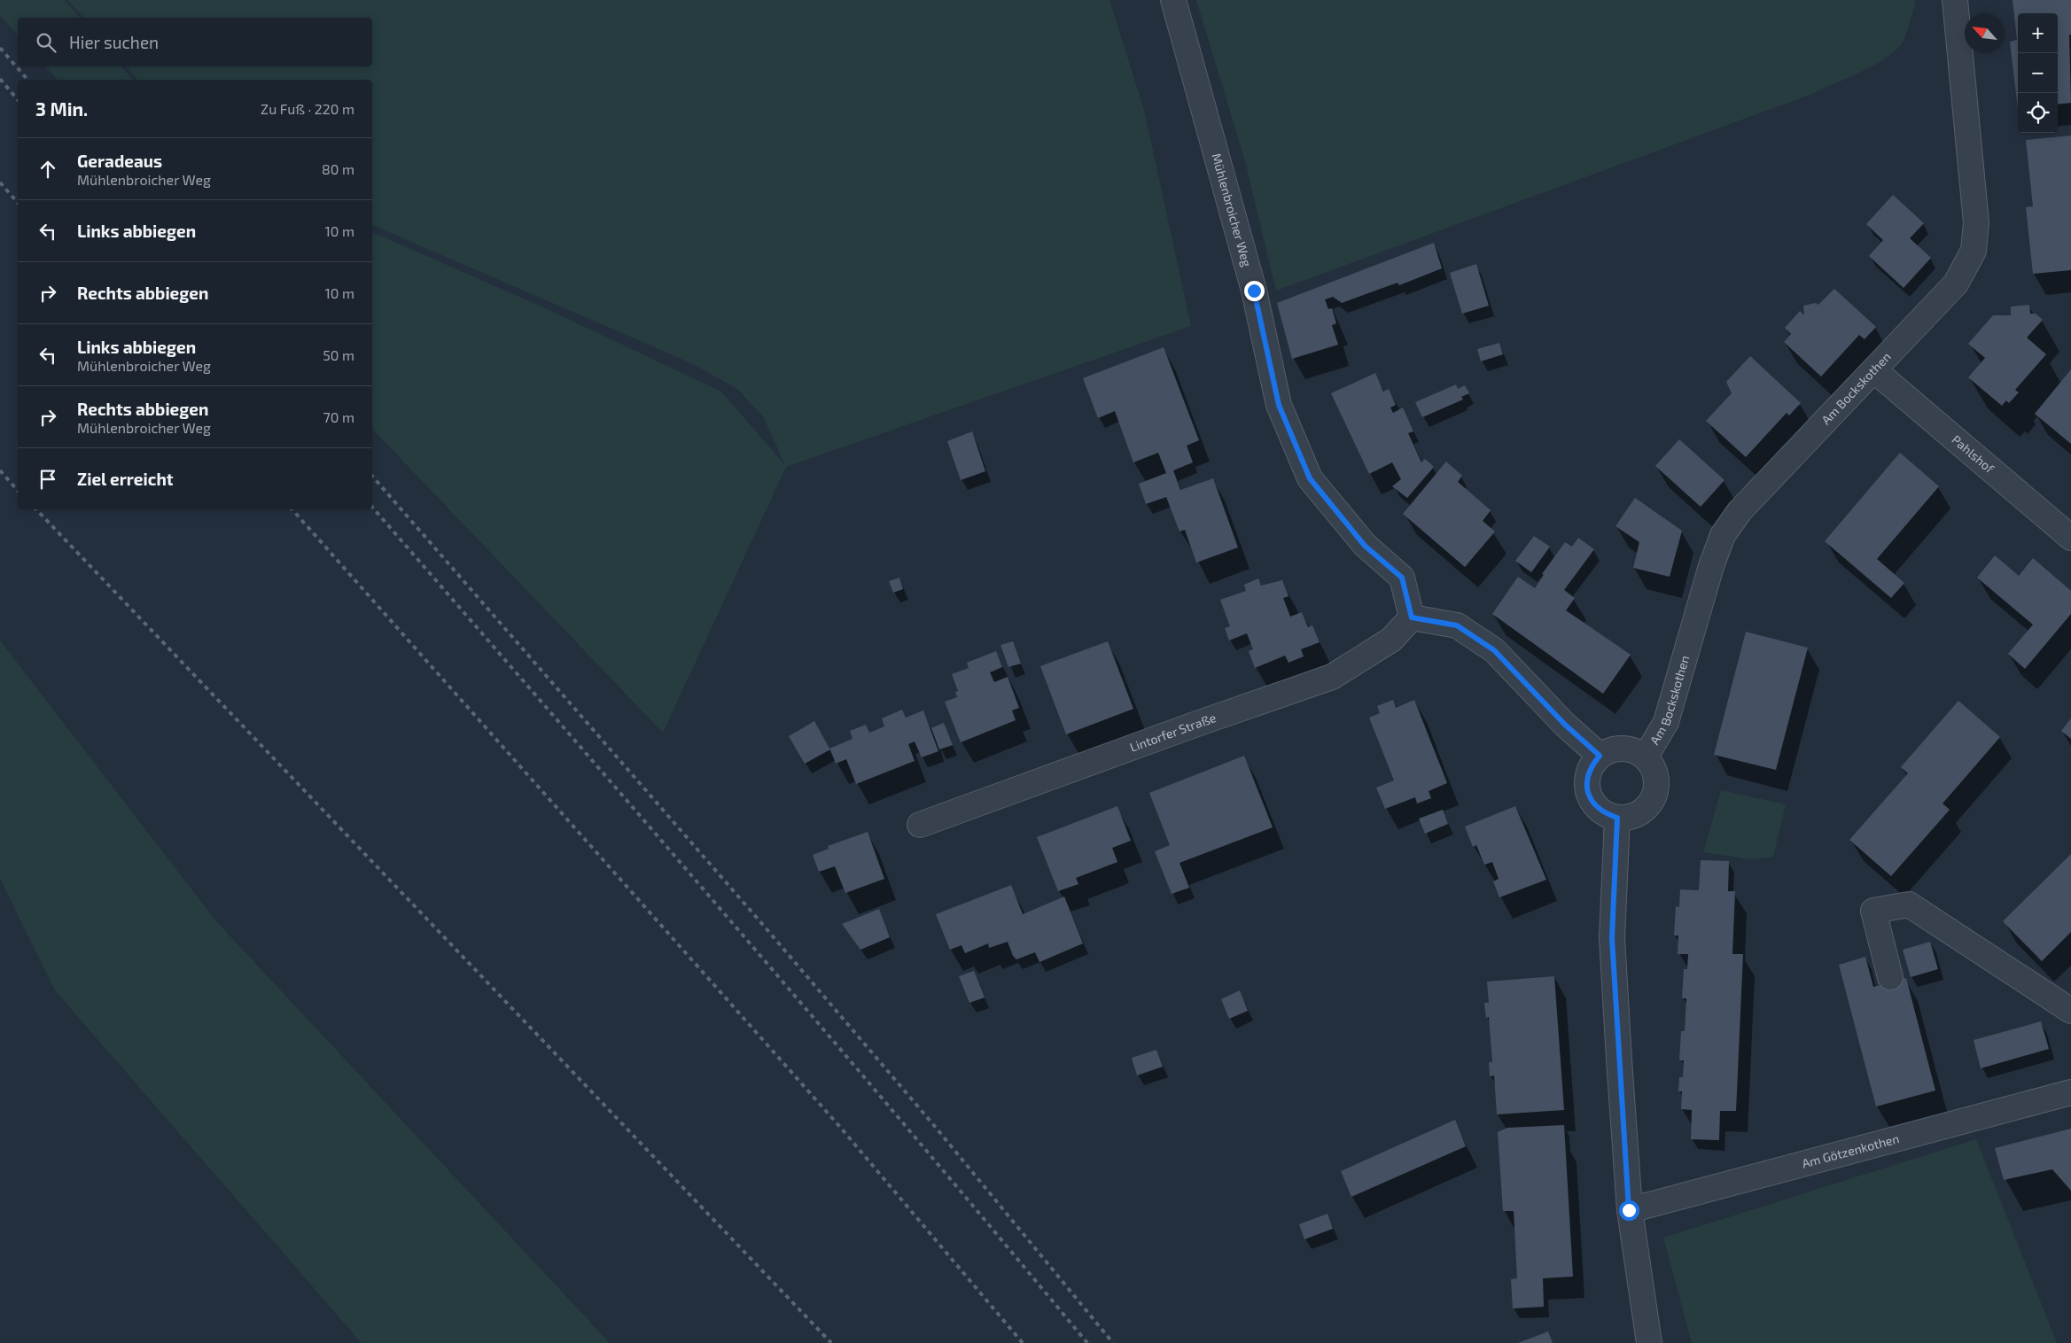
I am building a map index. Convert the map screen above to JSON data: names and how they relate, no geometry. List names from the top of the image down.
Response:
{
  "streets": {
    "street": [
      "Mühlenbroicher Weg",
      "Am Bockskothen",
      "Pahlshof",
      "Lintorfer Straße",
      "Am Götzenkothen"
    ]
  },
  "crossings": [
    ["Mühlenbroicher Weg", "Lintorfer Straße"],
    ["Am Bockskothen", "Pahlshof"]
  ],
  "north": "top left",
  "page": {
    "map_buttons": ["+", "−"],
    "search": "Hier suchen",
    "heading": ["3 Min.", "Zu Fuß · 220 m"],
    "list": [
      ["Geradeaus", "Mühlenbroicher Weg", "80 m"],
      ["Links abbiegen", "10 m"],
      ["Rechts abbiegen", "10 m"],
      ["Links abbiegen", "Mühlenbroicher Weg", "50 m"],
      ["Rechts abbiegen", "Mühlenbroicher Weg", "70 m"],
      "Ziel erreicht"
    ]
  }
}
